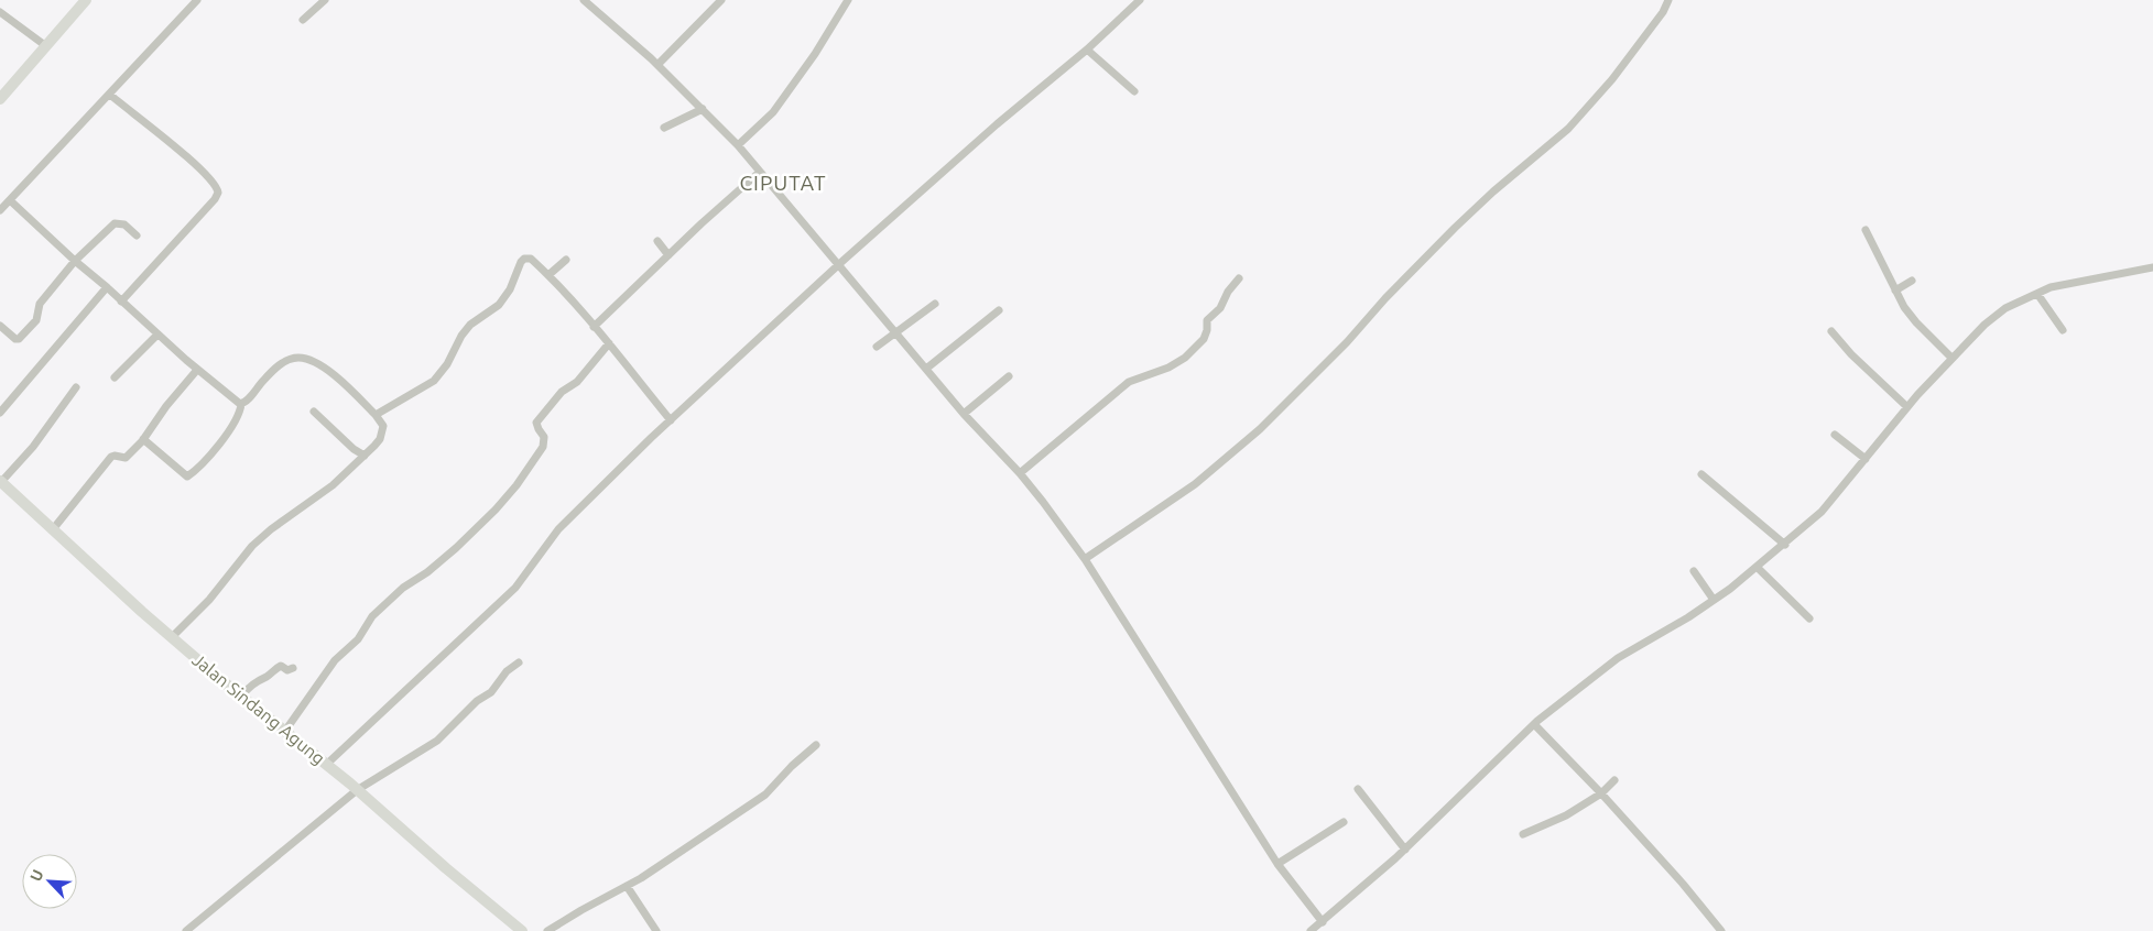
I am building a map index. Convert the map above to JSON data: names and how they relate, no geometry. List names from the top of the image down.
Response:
{
  "streets": {
    "main road": ["Jalan Sindang Agung"]
  },
  "districts": ["CIPUTAT"],
  "north": "top left"
}
